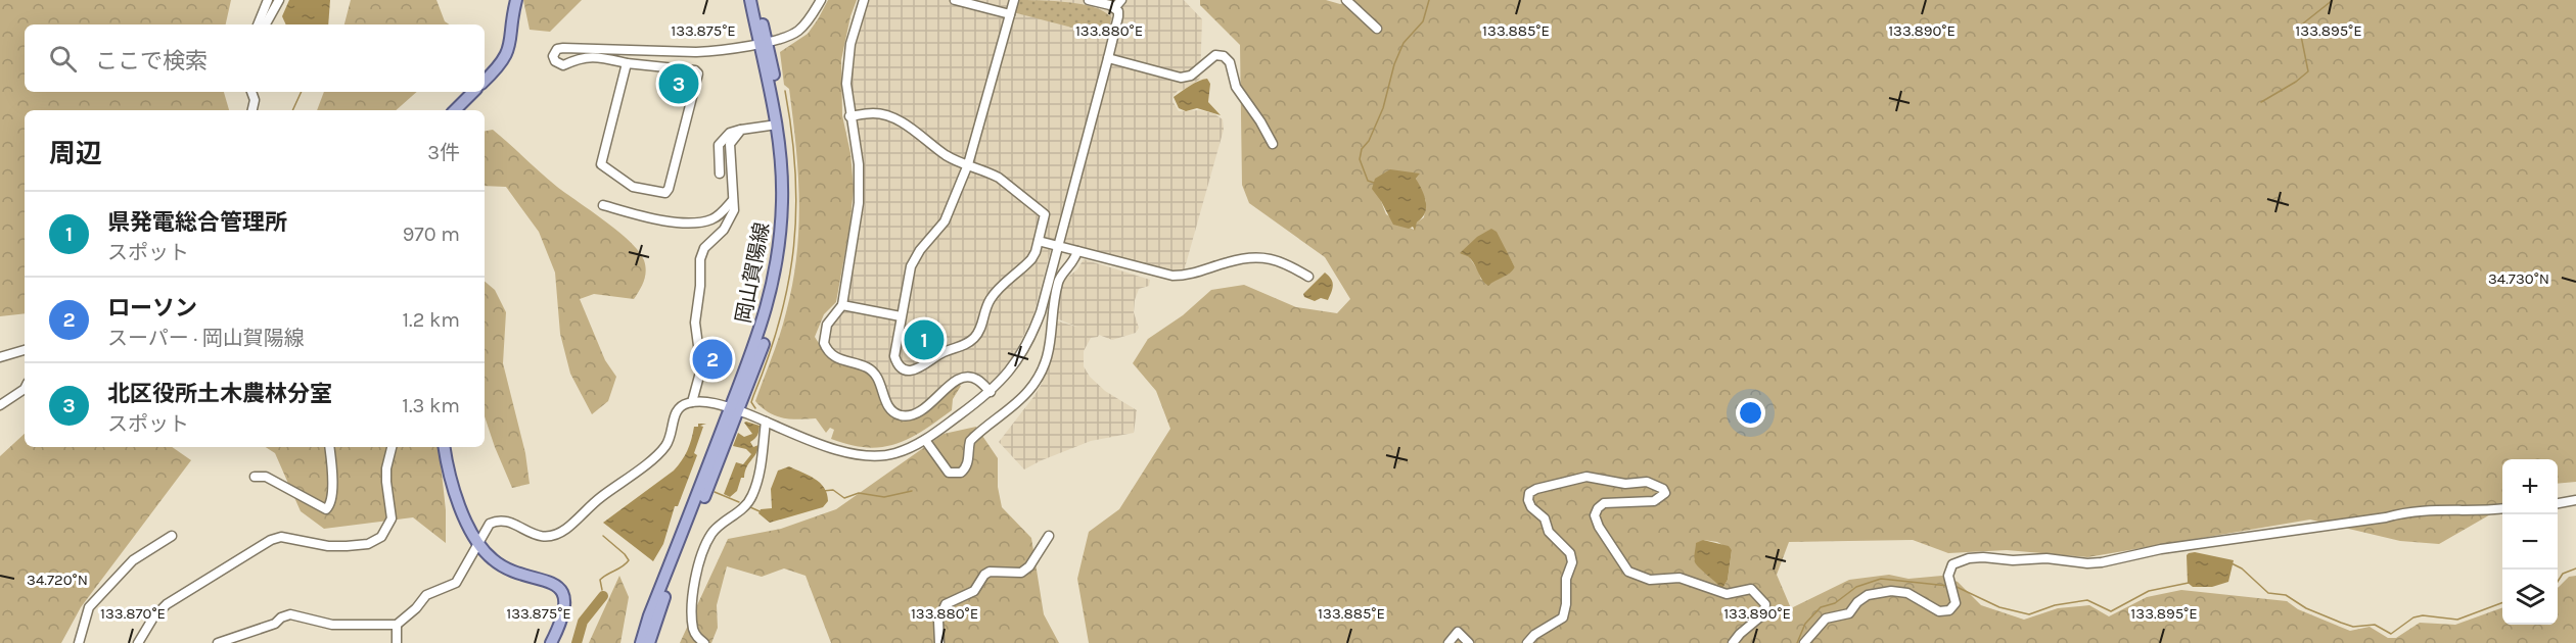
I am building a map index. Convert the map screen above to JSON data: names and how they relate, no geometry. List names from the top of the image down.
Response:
{
  "streets": {
    "main road": ["岡山賀陽線"]
  },
  "page": {
    "search": "ここで検索",
    "pins": ["3", "1", "2"],
    "heading": ["周辺", "3件"],
    "list": [
      {
        "mark": "1",
        "name": "県発電総合管理所",
        "note": "スポット",
        "value": "970 m"
      },
      {
        "mark": "2",
        "name": "ローソン",
        "note": "スーパー · 岡山賀陽線",
        "value": "1.2 km"
      },
      {
        "mark": "3",
        "name": "北区役所土木農林分室",
        "note": "スポット",
        "value": "1.3 km"
      }
    ],
    "map_buttons": ["+", "−"]
  },
  "coordinates": [
    "133.875°E",
    "133.880°E",
    "133.885°E",
    "133.890°E",
    "133.895°E",
    "34.730°N",
    "34.720°N",
    "133.870°E"
  ]
}
